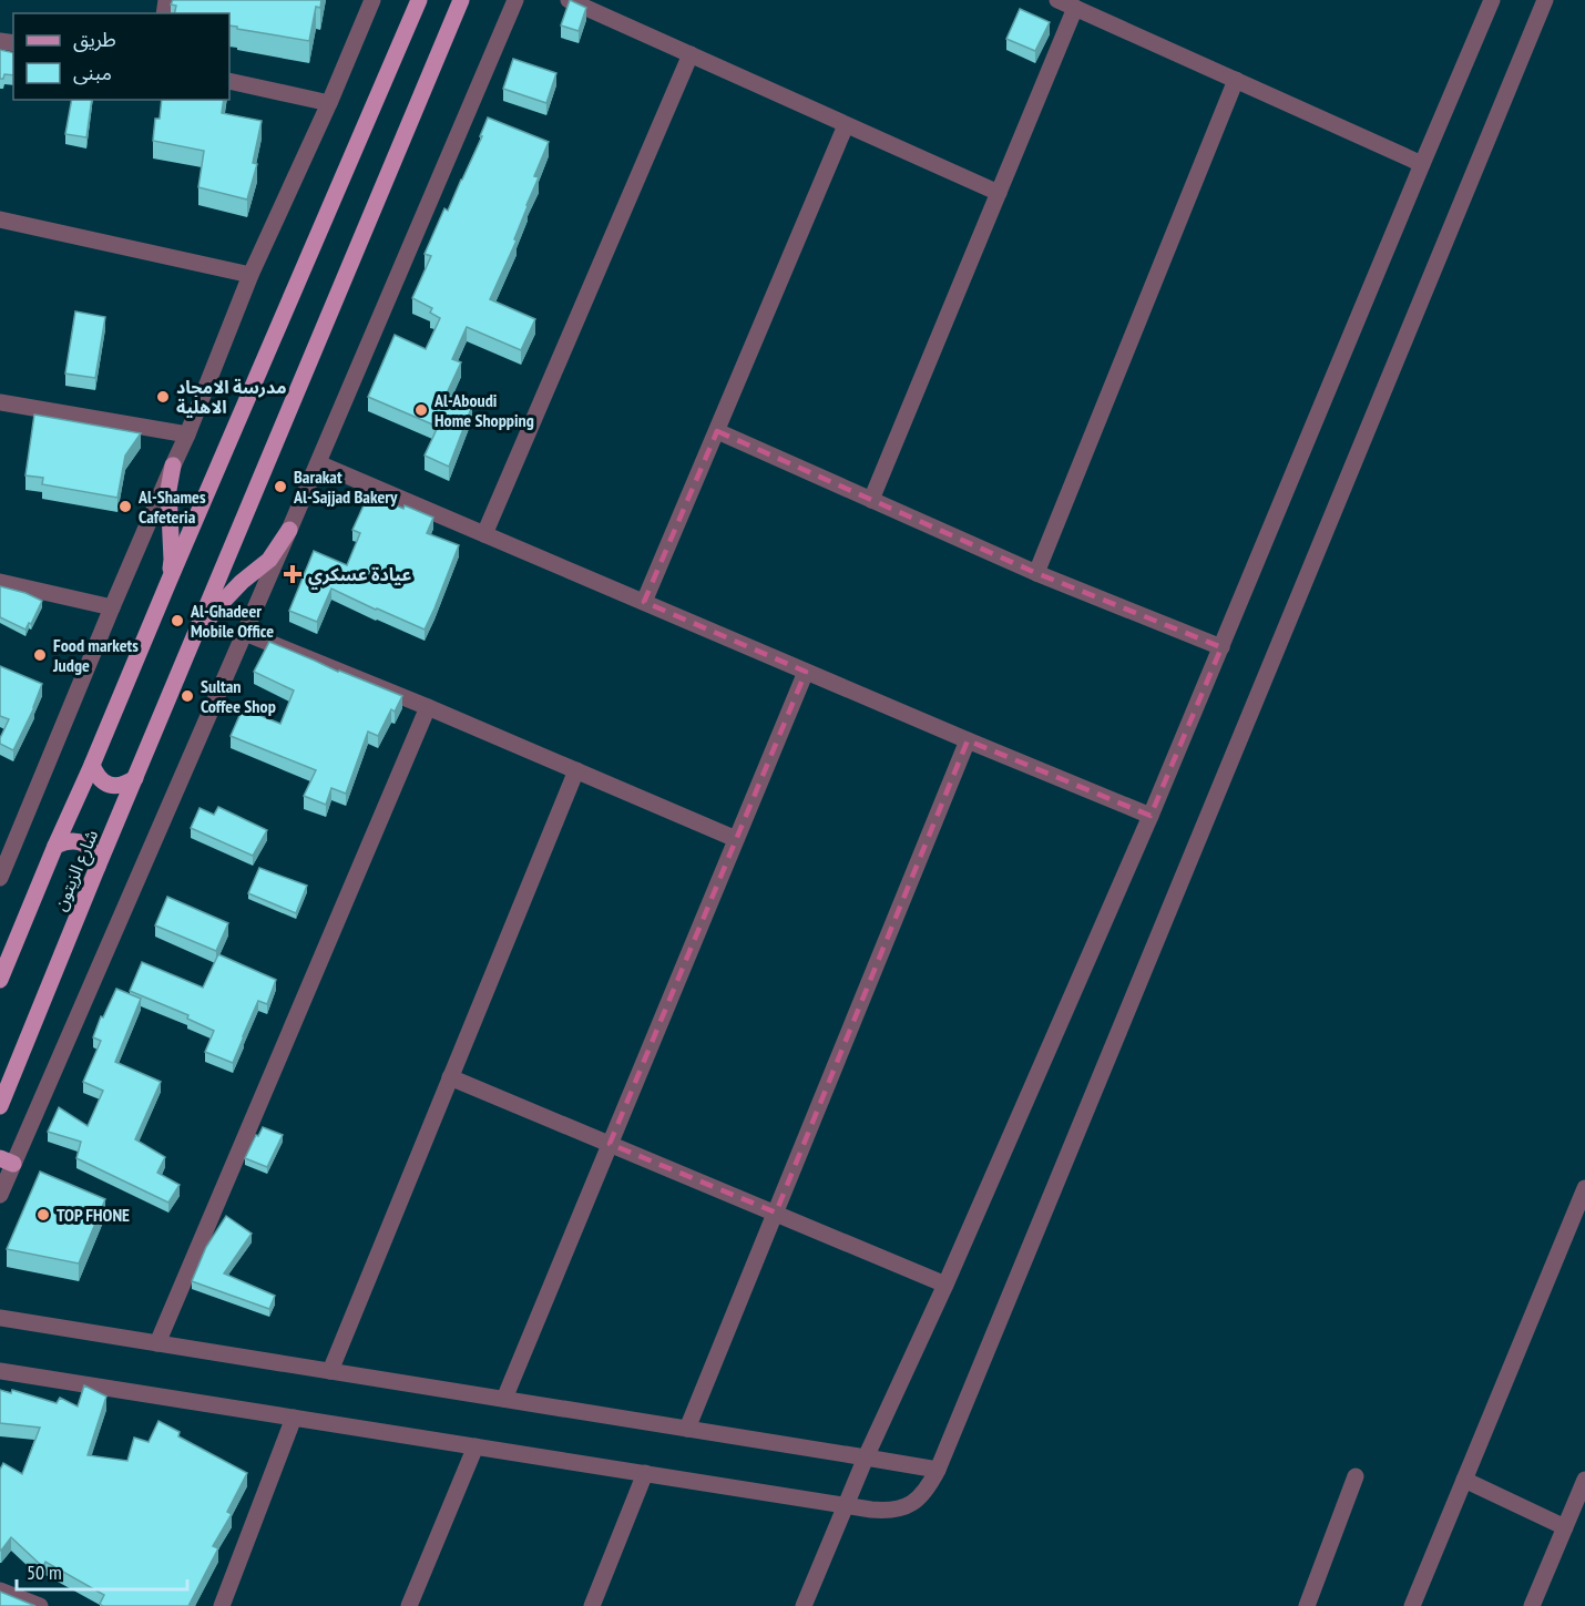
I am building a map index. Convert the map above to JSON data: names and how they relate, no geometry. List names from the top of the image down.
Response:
{
  "streets": {
    "main road": ["شارع الزيتون"]
  },
  "places": {
    "other": [
      "مدرسة الامجاد الاهلية",
      "Al-Aboudi Home Shopping",
      "Barakat Al-Sajjad Bakery",
      "Al-Shames Cafeteria",
      "Al-Ghadeer Mobile Office",
      "Food markets Judge",
      "Sultan Coffee Shop",
      "TOP FHONE"
    ],
    "health": ["عيادة عسكري"]
  },
  "legend": ["طريق", "مبنى"],
  "scale_bar": "50 m"
}
